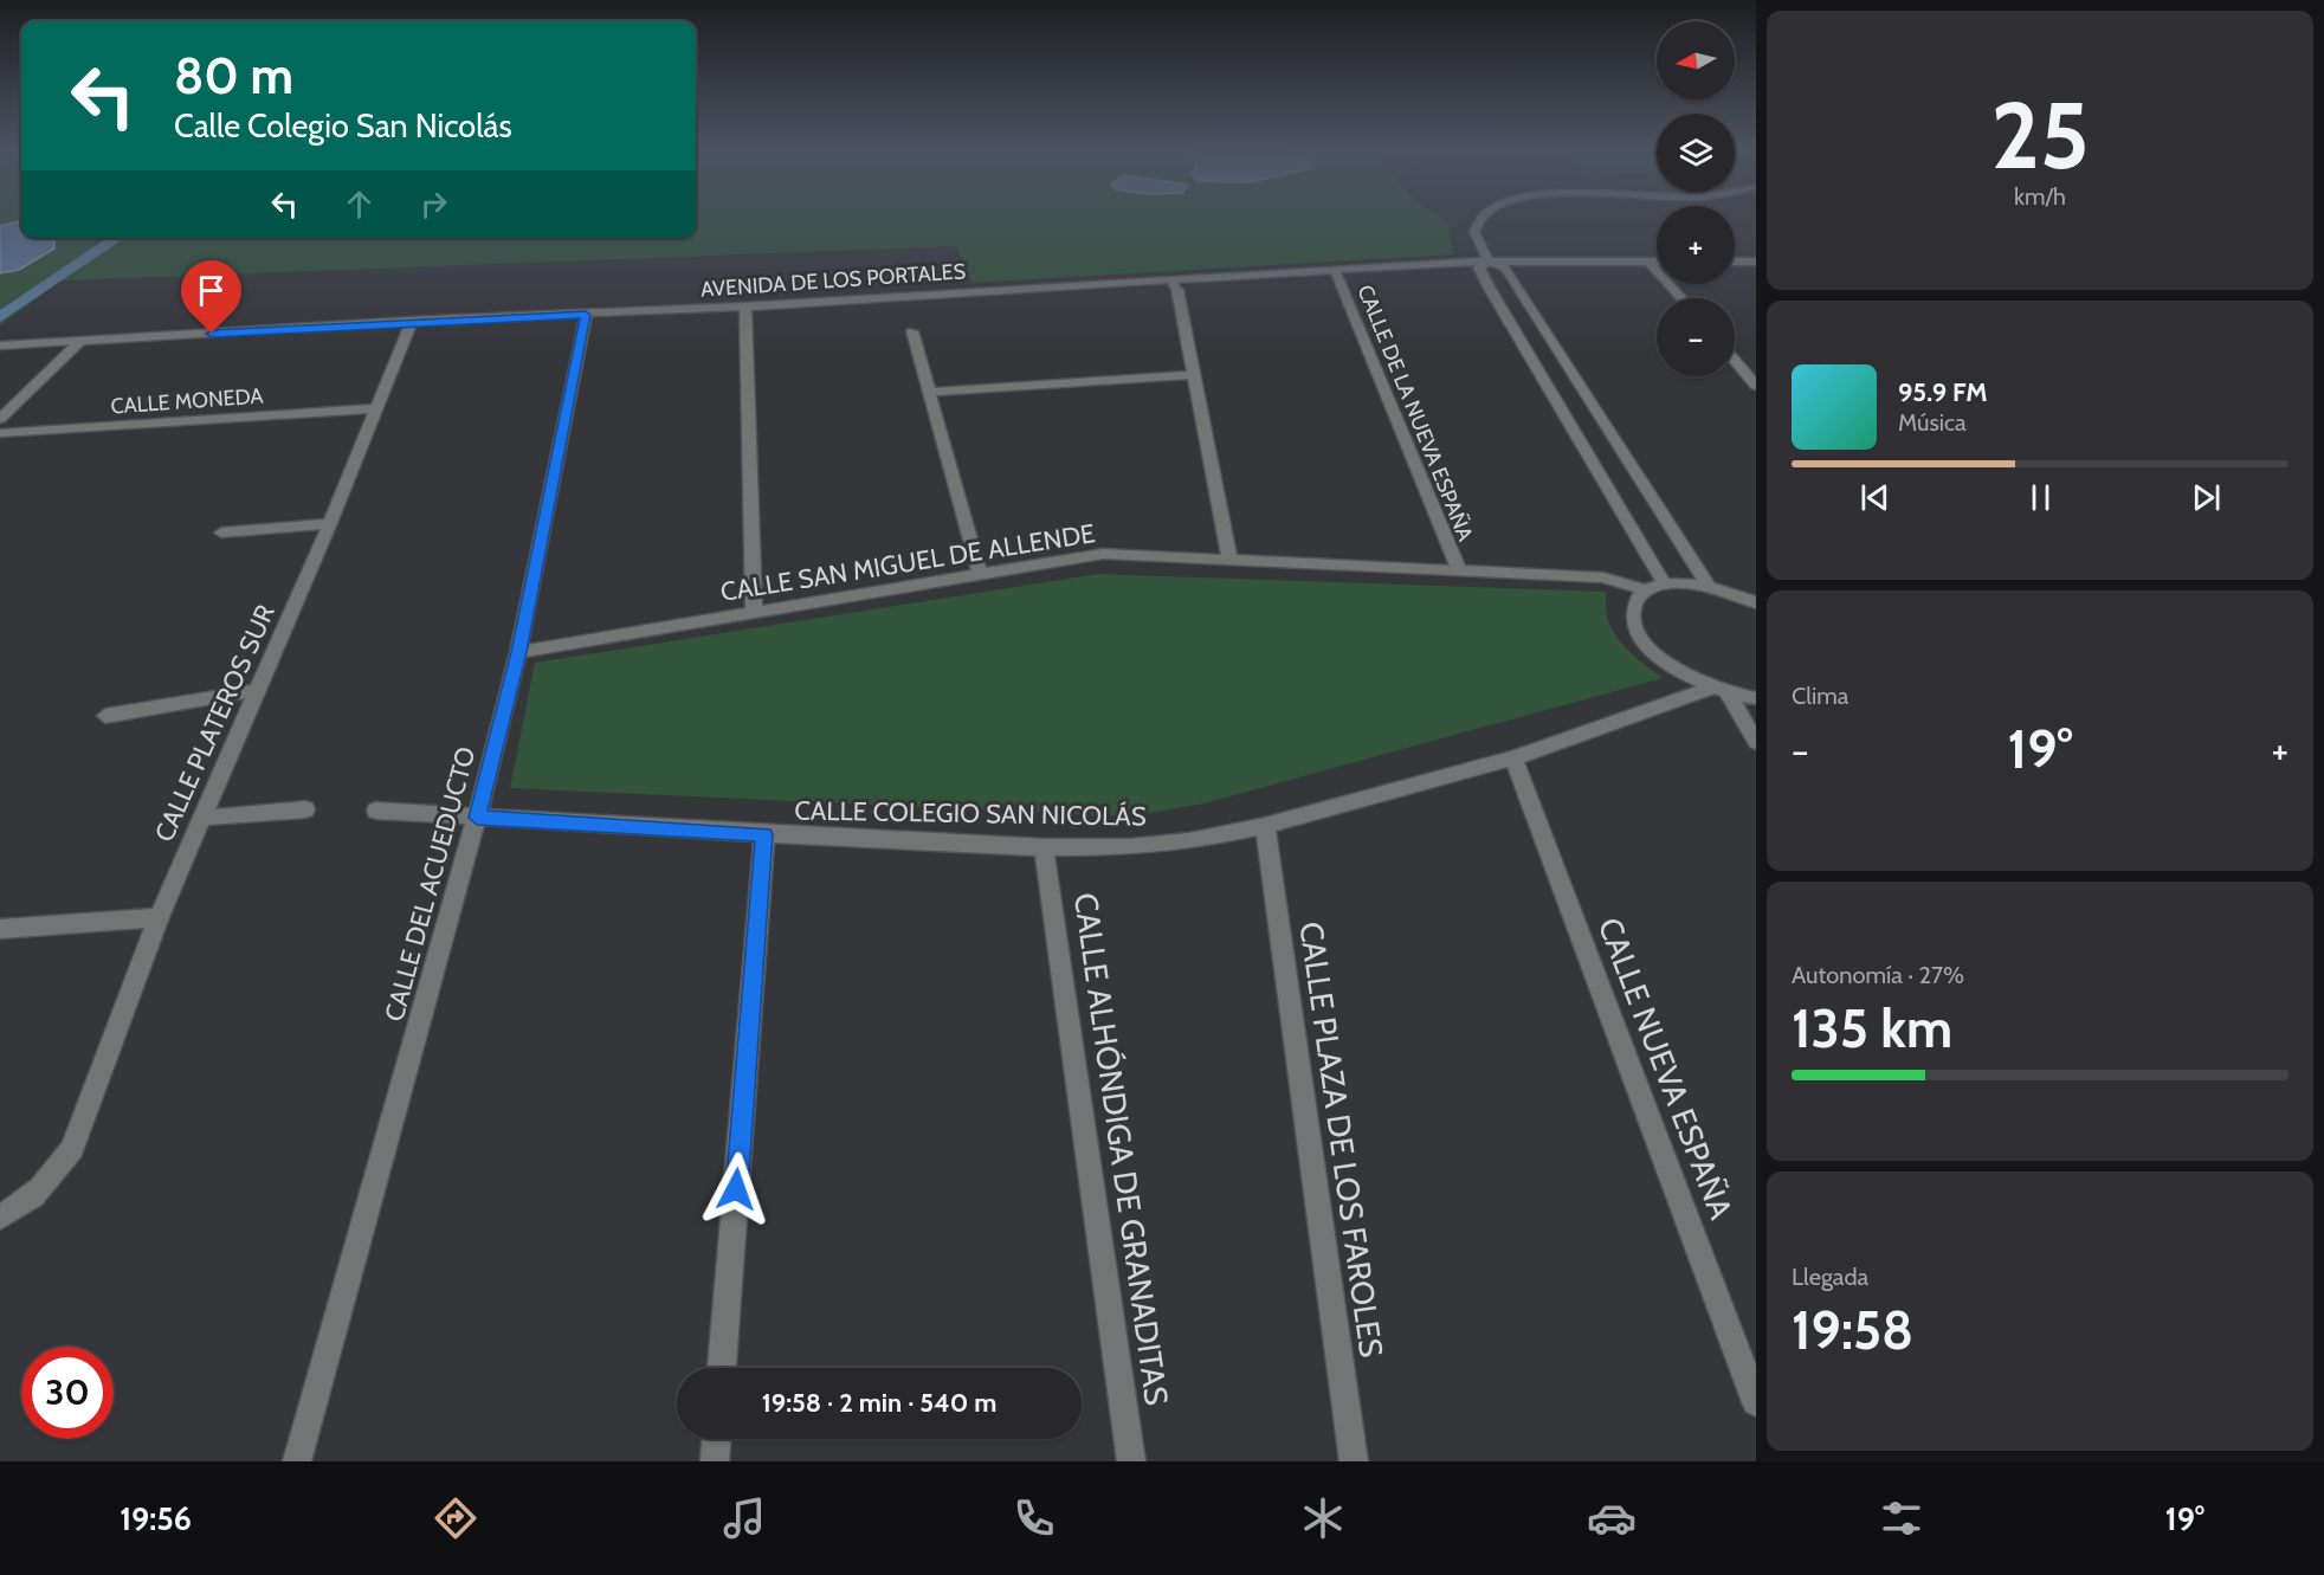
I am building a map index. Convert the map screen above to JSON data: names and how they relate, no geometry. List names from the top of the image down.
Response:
{
  "streets": {
    "street": [
      "AVENIDA DE LOS PORTALES",
      "CALLE MONEDA",
      "CALLE DE LA NUEVA ESPAÑA",
      "CALLE SAN MIGUEL DE ALLENDE",
      "CALLE PLATEROS SUR",
      "CALLE COLEGIO SAN NICOLÁS",
      "CALLE DEL ACUEDUCTO",
      "CALLE NUEVA ESPAÑA",
      "CALLE PLAZA DE LOS FAROLES",
      "CALLE ALHÓNDIGA DE GRANADITAS"
    ]
  },
  "crossings": [
    ["AVENIDA DE LOS PORTALES", "CALLE DE LA NUEVA ESPAÑA"],
    ["AVENIDA DE LOS PORTALES", "CALLE PLATEROS SUR"],
    ["AVENIDA DE LOS PORTALES", "CALLE DEL ACUEDUCTO"],
    ["CALLE MONEDA", "CALLE PLATEROS SUR"],
    ["CALLE DE LA NUEVA ESPAÑA", "CALLE SAN MIGUEL DE ALLENDE"],
    ["CALLE SAN MIGUEL DE ALLENDE", "CALLE DEL ACUEDUCTO"],
    ["CALLE COLEGIO SAN NICOLÁS", "CALLE DEL ACUEDUCTO"],
    ["CALLE COLEGIO SAN NICOLÁS", "CALLE NUEVA ESPAÑA"],
    ["CALLE COLEGIO SAN NICOLÁS", "CALLE PLAZA DE LOS FAROLES"],
    ["CALLE COLEGIO SAN NICOLÁS", "CALLE ALHÓNDIGA DE GRANADITAS"]
  ],
  "north": "left",
  "page": {
    "tile": [
      ["25", "km/h"],
      "Clima",
      ["Autonomía · 27%", "135 km"],
      ["Llegada", "19:58"]
    ],
    "map_buttons": ["+", "−"],
    "turn": ["80 m", "Calle Colegio San Nicolás"],
    "song": ["95.9 FM", "Música"],
    "heat": ["−", "19°", "+"],
    "limit": "30",
    "trip": "19:58 · 2 min · 540 m",
    "tabs": ["19:56", "19°"]
  }
}
